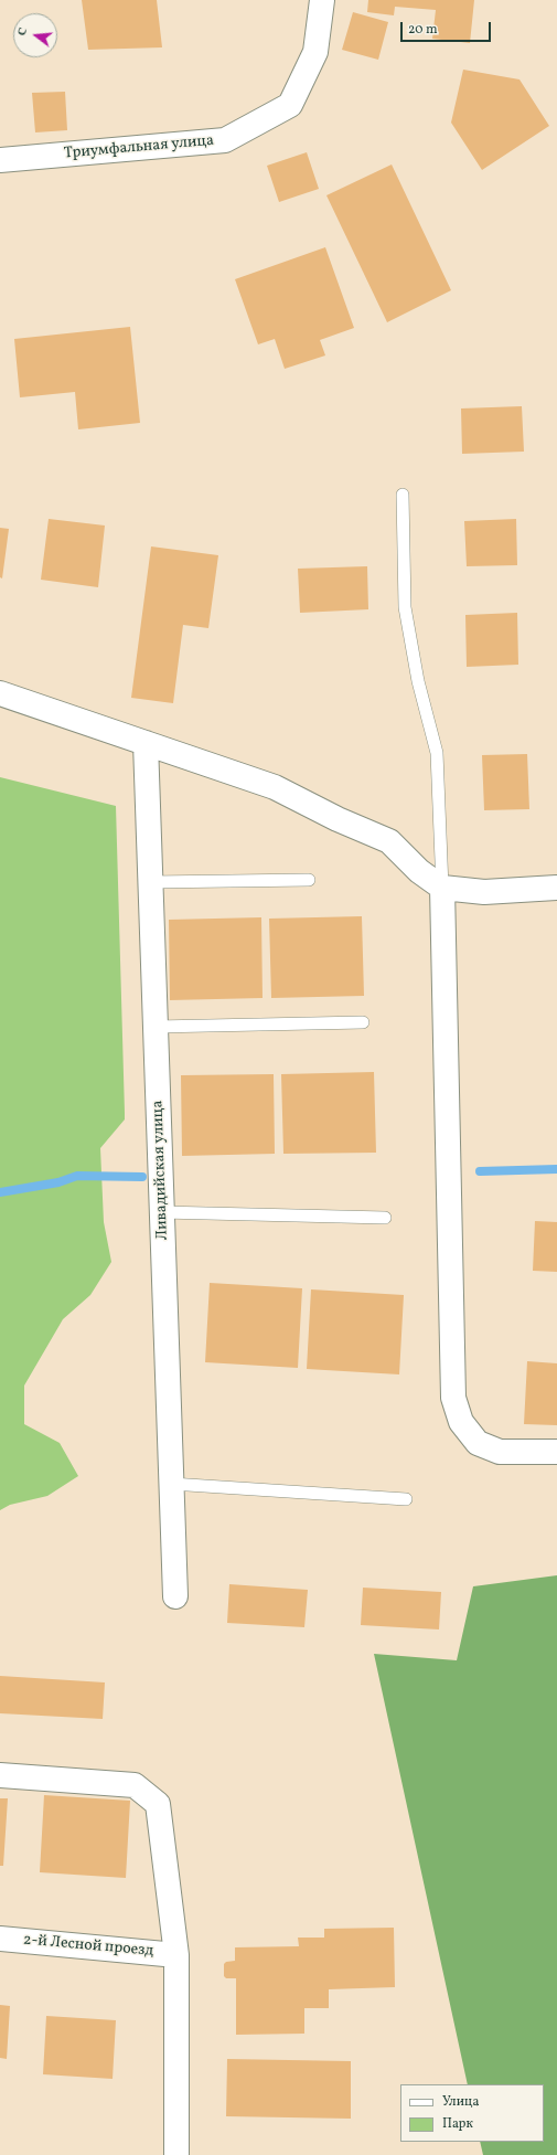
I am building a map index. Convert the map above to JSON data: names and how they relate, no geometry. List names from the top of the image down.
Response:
{
  "streets": {
    "street": ["Триумфальная улица", "Ливадийская улица", "2-й Лесной проезд"]
  },
  "legend": ["Улица", "Парк"],
  "scale_bar": "20 m",
  "north": "left"
}
